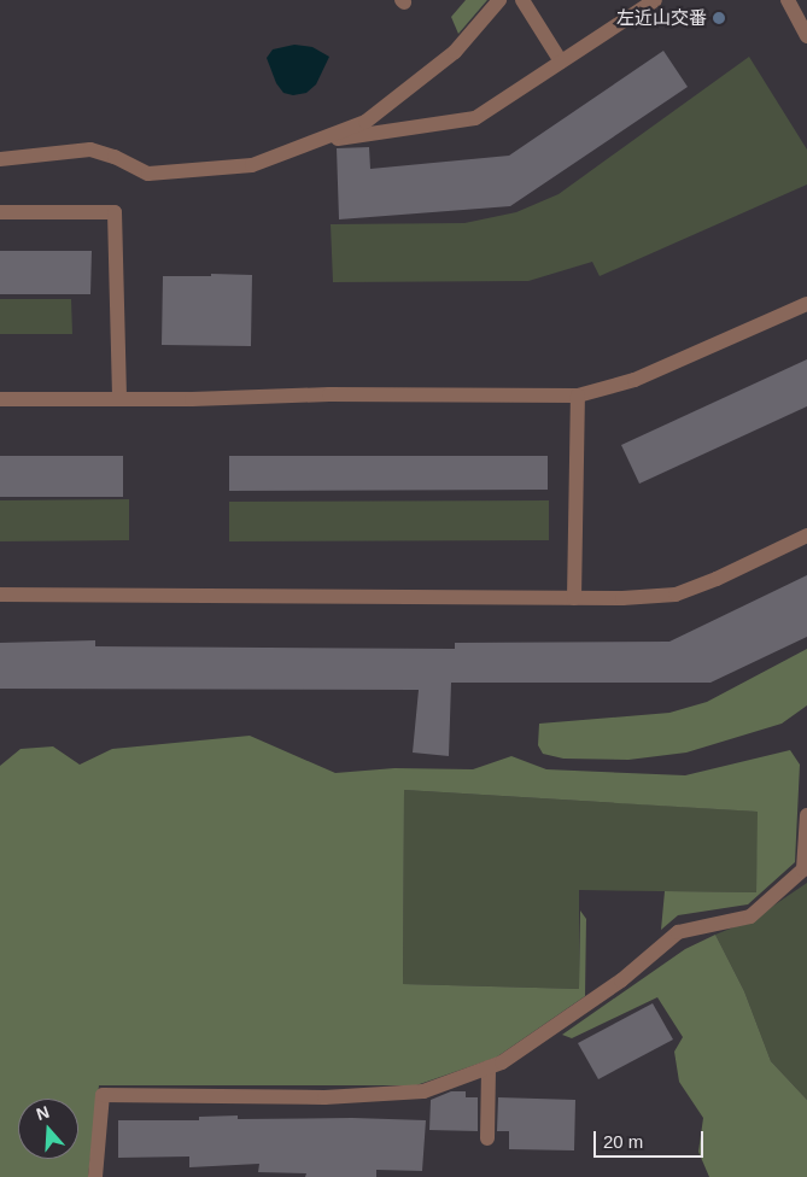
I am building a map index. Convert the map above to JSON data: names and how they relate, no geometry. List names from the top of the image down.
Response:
{
  "places": ["左近山交番"],
  "scale_bar": "20 m",
  "north": "top"
}
